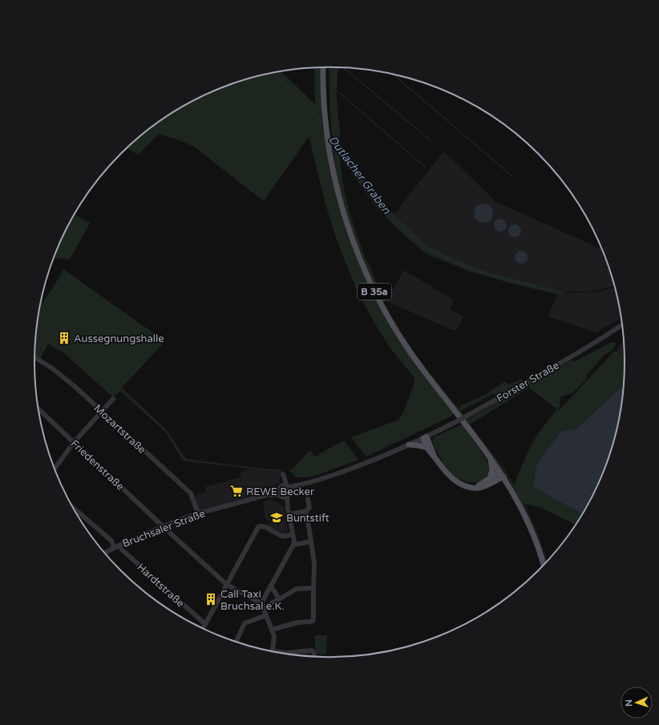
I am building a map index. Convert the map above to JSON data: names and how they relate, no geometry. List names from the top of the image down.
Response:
{
  "streets": {
    "main road": ["B 35a"],
    "street": [
      "Forster Straße",
      "Mozartstraße",
      "Friedenstraße",
      "Bruchsaler Straße",
      "Hardtstraße"
    ]
  },
  "crossings": [
    ["Mozartstraße", "Bruchsaler Straße"],
    ["Friedenstraße", "Bruchsaler Straße"],
    ["Bruchsaler Straße", "Hardtstraße"]
  ],
  "water": ["Dutlacher Graben"],
  "places": {
    "building": ["Aussegnungshalle", "Call Taxi Bruchsal e.K."],
    "supermarket": ["REWE Becker"],
    "school or university": ["Buntstift"]
  },
  "north": "left"
}
